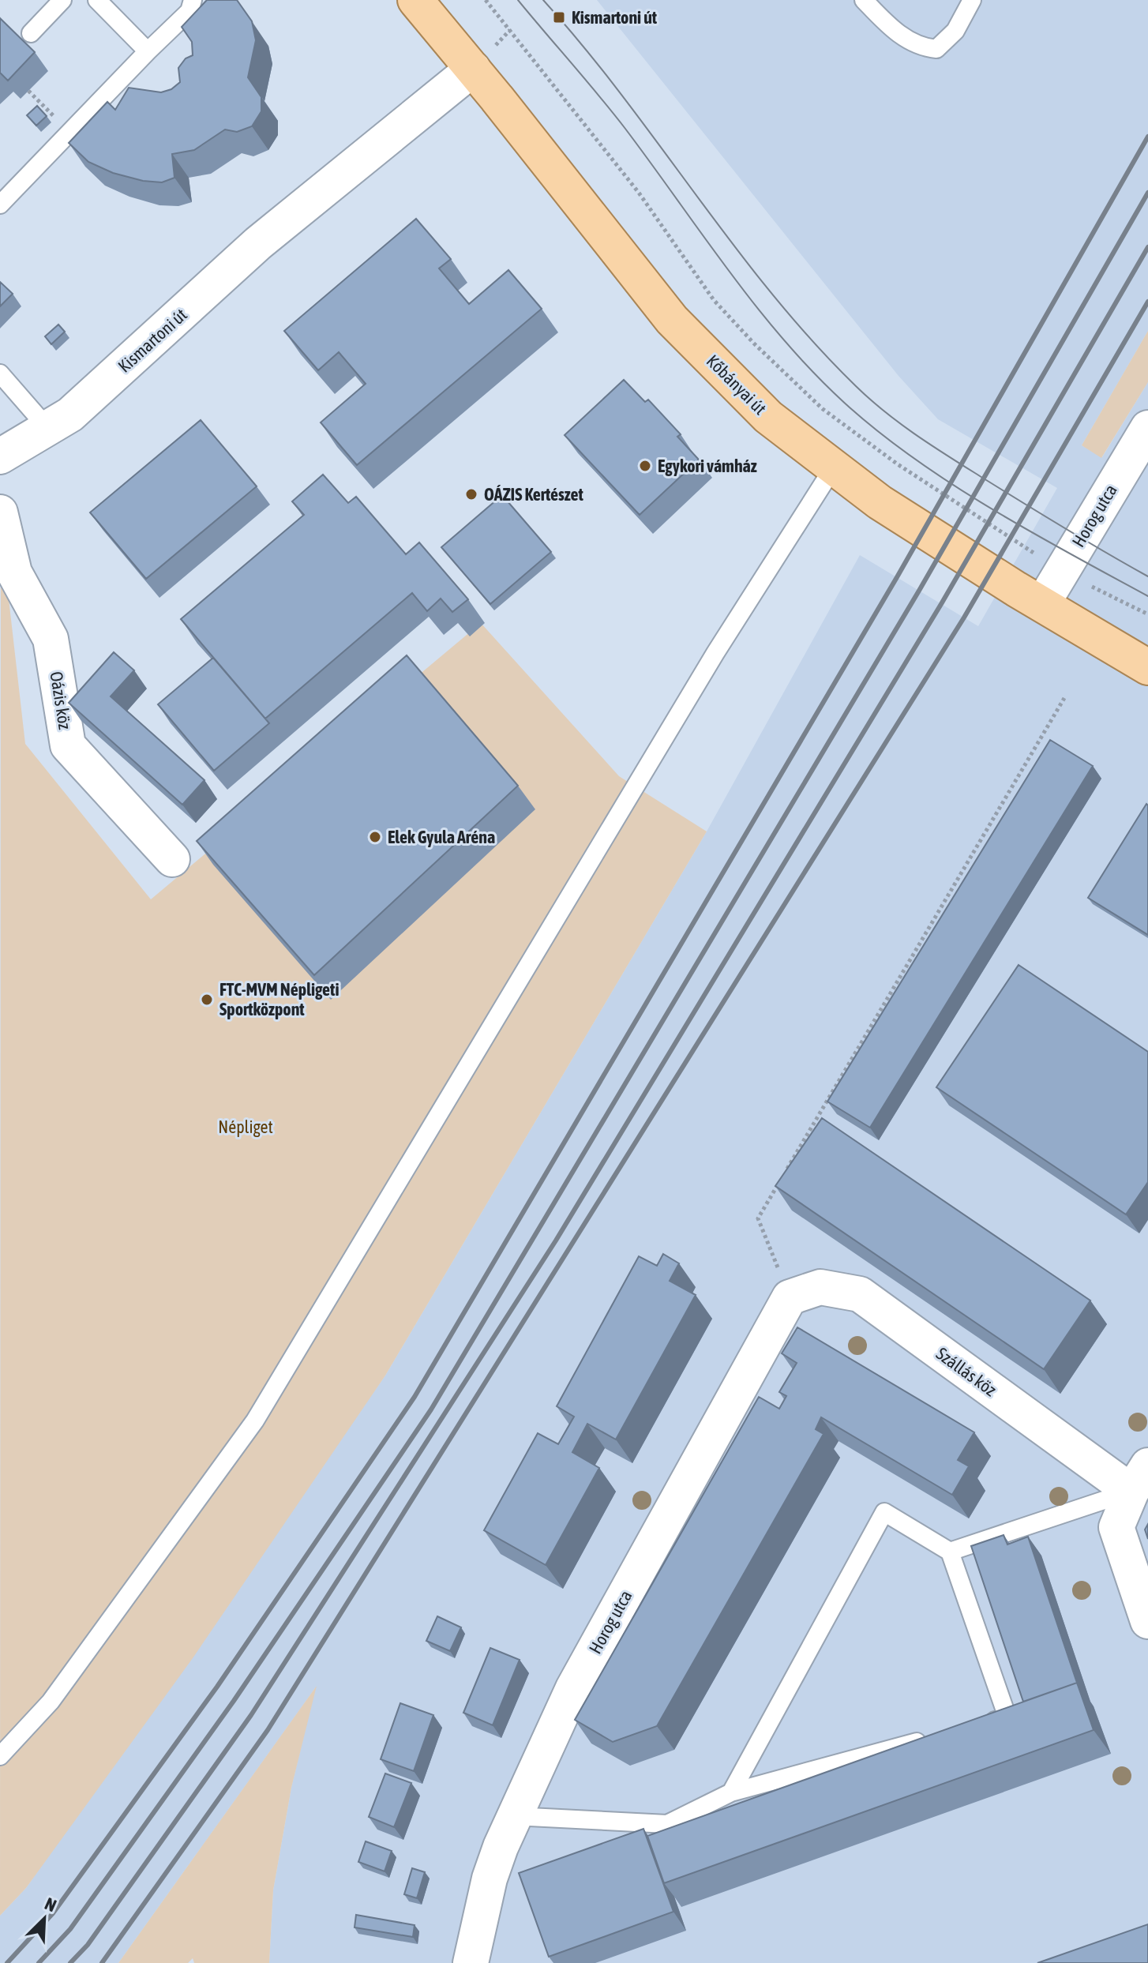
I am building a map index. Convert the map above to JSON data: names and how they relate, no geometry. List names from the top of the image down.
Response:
{
  "streets": {
    "main road": ["Kőbányai út"],
    "street": [
      "Kismartoni út",
      "Horog utca",
      "Oázis köz",
      "Szállás köz"
    ]
  },
  "crossings": [
    ["Kismartoni út", "Kőbányai út"],
    ["Kőbányai út", "Horog utca"],
    ["Horog utca", "Szállás köz"]
  ],
  "parks": ["Népliget"],
  "places": {
    "transit": ["Kismartoni út"],
    "other": [
      "Egykori vámház",
      "OÁZIS Kertészet",
      "Elek Gyula Aréna",
      "FTC-MVM Népligeti Sportközpont"
    ]
  },
  "north": "top right"
}
